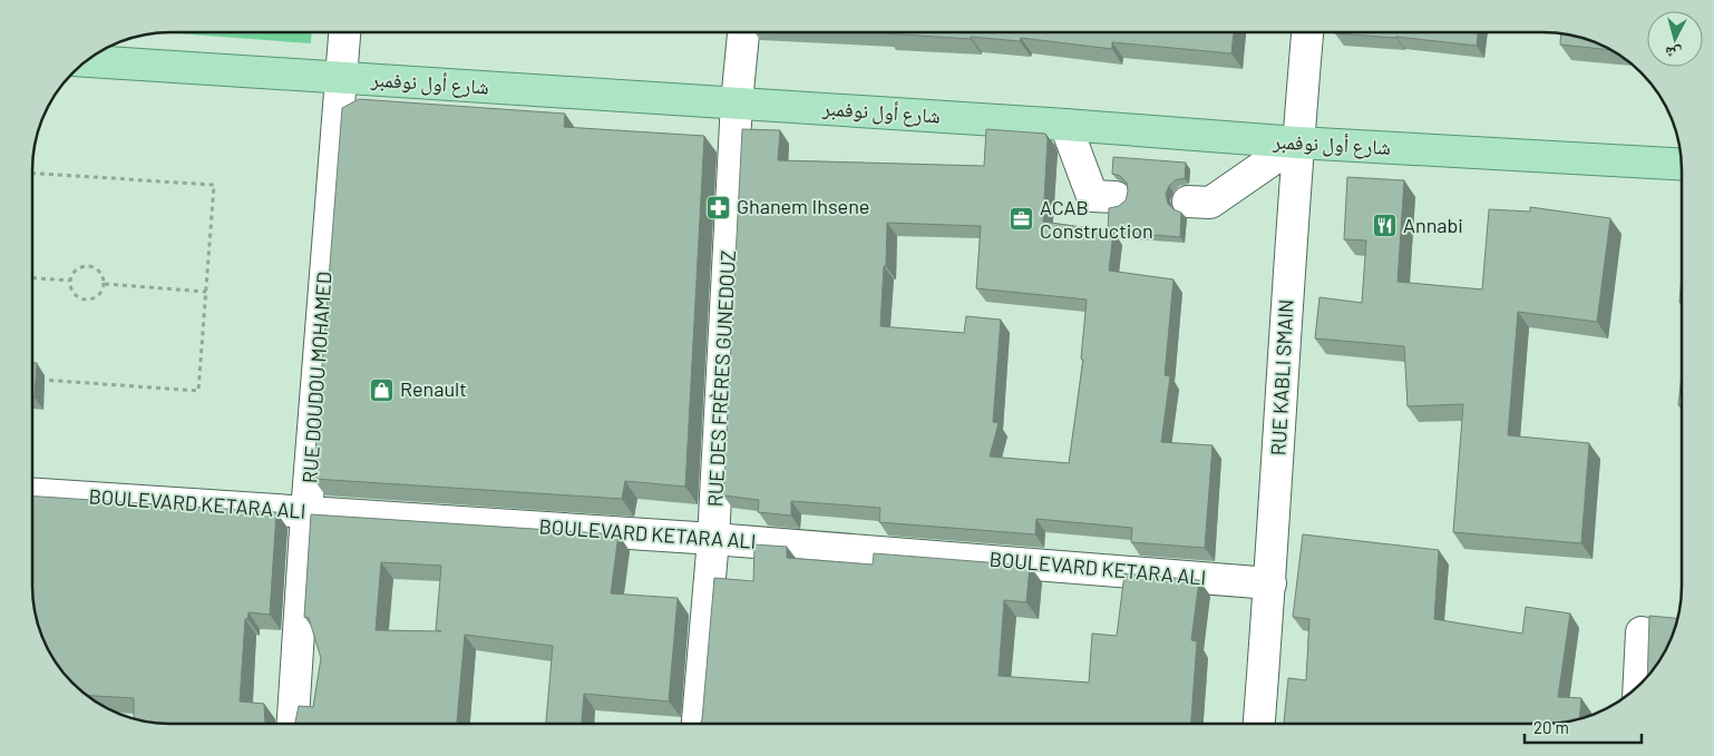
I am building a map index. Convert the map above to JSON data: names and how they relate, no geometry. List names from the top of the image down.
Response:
{
  "streets": {
    "main road": ["شارع أول نوفمبر"],
    "street": [
      "RUE DOUDOU MOHAMED",
      "RUE KABLI SMAIN",
      "RUE DES FRÈRES GUNEDOUZ",
      "BOULEVARD KETARA ALI"
    ]
  },
  "crossings": [
    ["شارع أول نوفمبر", "RUE DOUDOU MOHAMED"],
    ["شارع أول نوفمبر", "RUE KABLI SMAIN"],
    ["شارع أول نوفمبر", "RUE DES FRÈRES GUNEDOUZ"],
    ["RUE DOUDOU MOHAMED", "BOULEVARD KETARA ALI"],
    ["RUE KABLI SMAIN", "BOULEVARD KETARA ALI"],
    ["RUE DES FRÈRES GUNEDOUZ", "BOULEVARD KETARA ALI"]
  ],
  "places": {
    "pharmacy": ["Ghanem Ihsene"],
    "office": ["ACAB Construction"],
    "restaurant": ["Annabi"],
    "shop": ["Renault"]
  },
  "scale_bar": "20 m",
  "north": "bottom"
}
